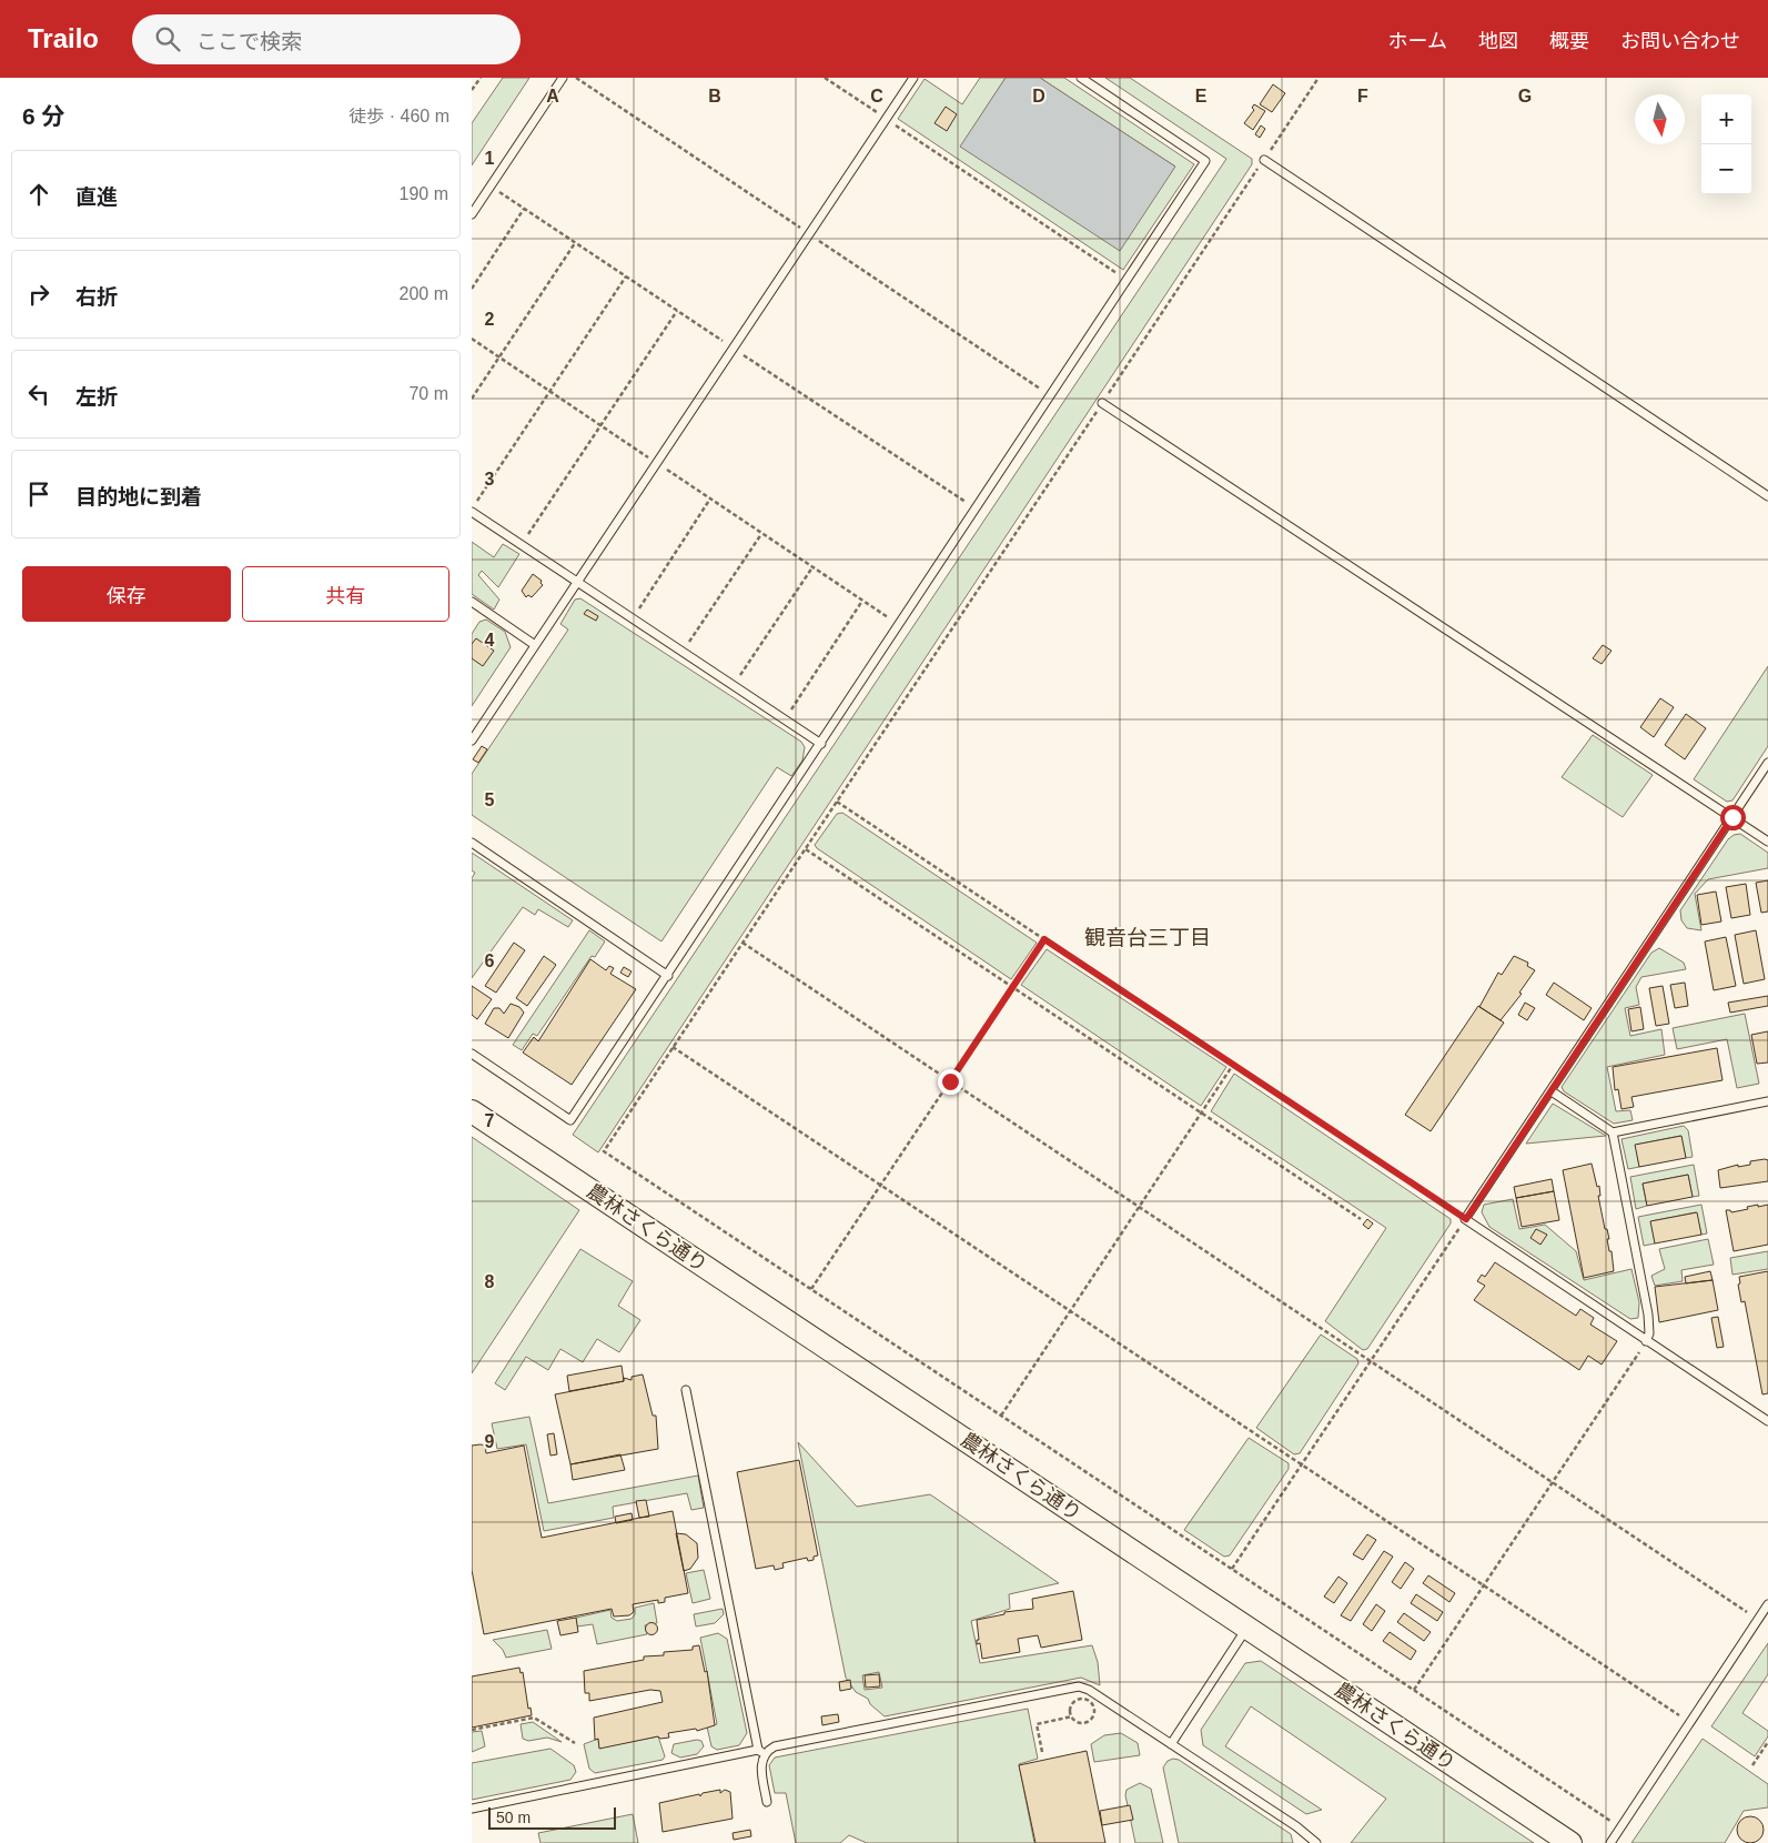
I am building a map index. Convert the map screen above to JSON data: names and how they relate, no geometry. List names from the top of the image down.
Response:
{
  "streets": {
    "street": ["農林さくら通り"]
  },
  "districts": ["観音台三丁目"],
  "scale_bar": "50 m",
  "north": "bottom",
  "page": {
    "header": "Trailo",
    "search": "ここで検索",
    "nav": [
      "ホーム",
      "地図",
      "概要",
      "お問い合わせ"
    ],
    "heading": ["6 分", "徒歩 · 460 m"],
    "map_buttons": ["+", "−"],
    "list": [
      ["直進", "190 m"],
      ["右折", "200 m"],
      ["左折", "70 m"],
      "目的地に到着"
    ],
    "buttons": ["保存", "共有"],
    "scale": "50 m"
  },
  "grid": {
    "columns": [
      "A",
      "B",
      "C",
      "D",
      "E",
      "F",
      "G"
    ],
    "rows": [
      "1",
      "2",
      "3",
      "4",
      "5",
      "6",
      "7",
      "8",
      "9"
    ]
  }
}
